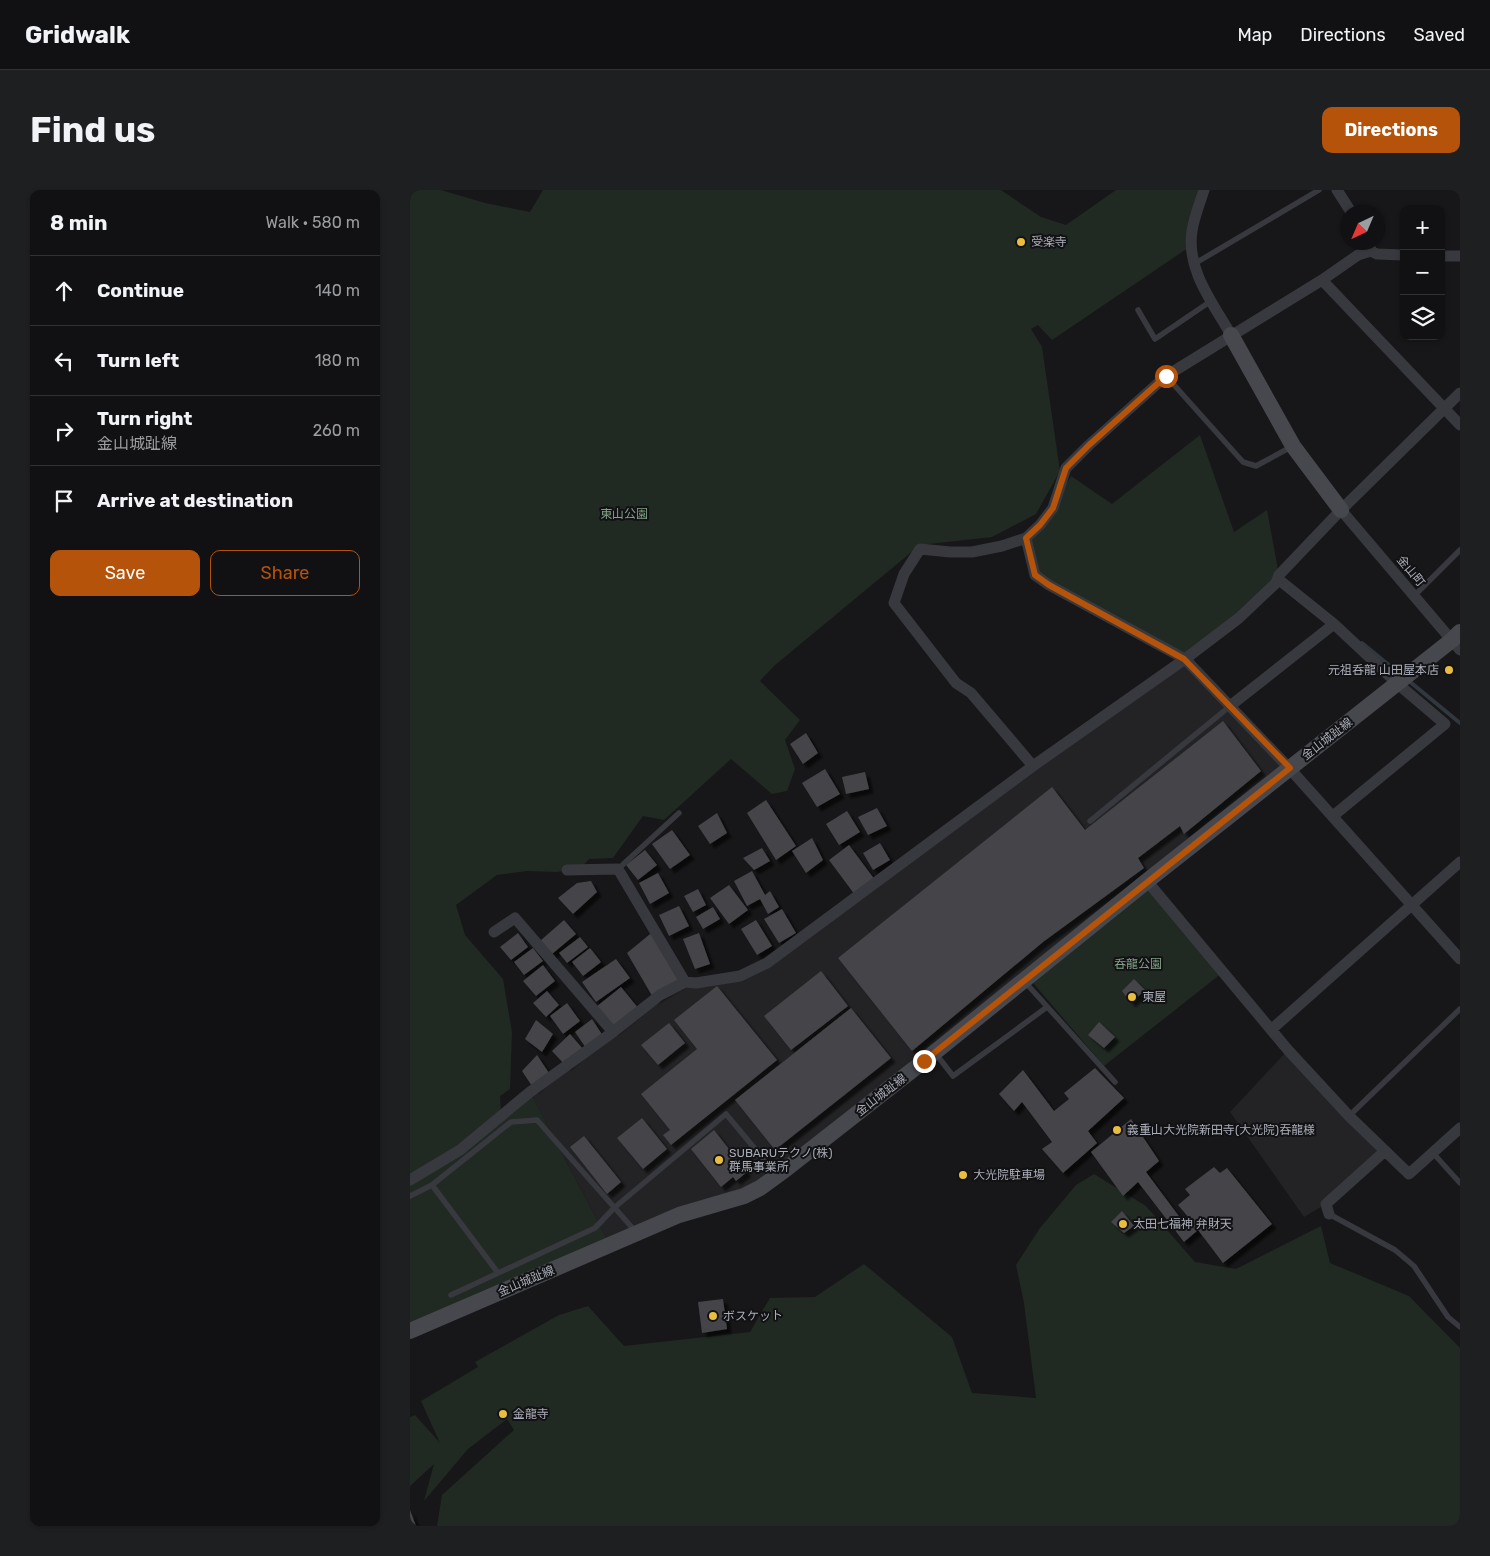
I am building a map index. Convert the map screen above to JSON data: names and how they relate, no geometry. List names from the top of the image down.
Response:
{
  "streets": {
    "main road": ["金山城趾線"],
    "street": ["金山町"]
  },
  "crossings": [
    ["金山町", "金山城趾線"]
  ],
  "parks": ["東山公園", "呑龍公園"],
  "places": [
    "受楽寺",
    "元祖呑龍 山田屋本店",
    "東屋",
    "義重山大光院新田寺(大光院)吞龍様",
    "SUBARUテクノ(株) 群馬事業所",
    "大光院駐車場",
    "太田七福神 弁財天",
    "ボスケット",
    "金龍寺"
  ],
  "north": "bottom left",
  "page": {
    "header": "Gridwalk",
    "nav": ["Map", "Directions", "Saved"],
    "buttons": [
      "Directions",
      ["Save", "Share"]
    ],
    "title": "Find us",
    "heading": ["8 min", "Walk · 580 m"],
    "map_buttons": ["+", "−"],
    "list": [
      ["Continue", "140 m"],
      ["Turn left", "180 m"],
      ["Turn right", "金山城趾線", "260 m"],
      "Arrive at destination"
    ]
  }
}
